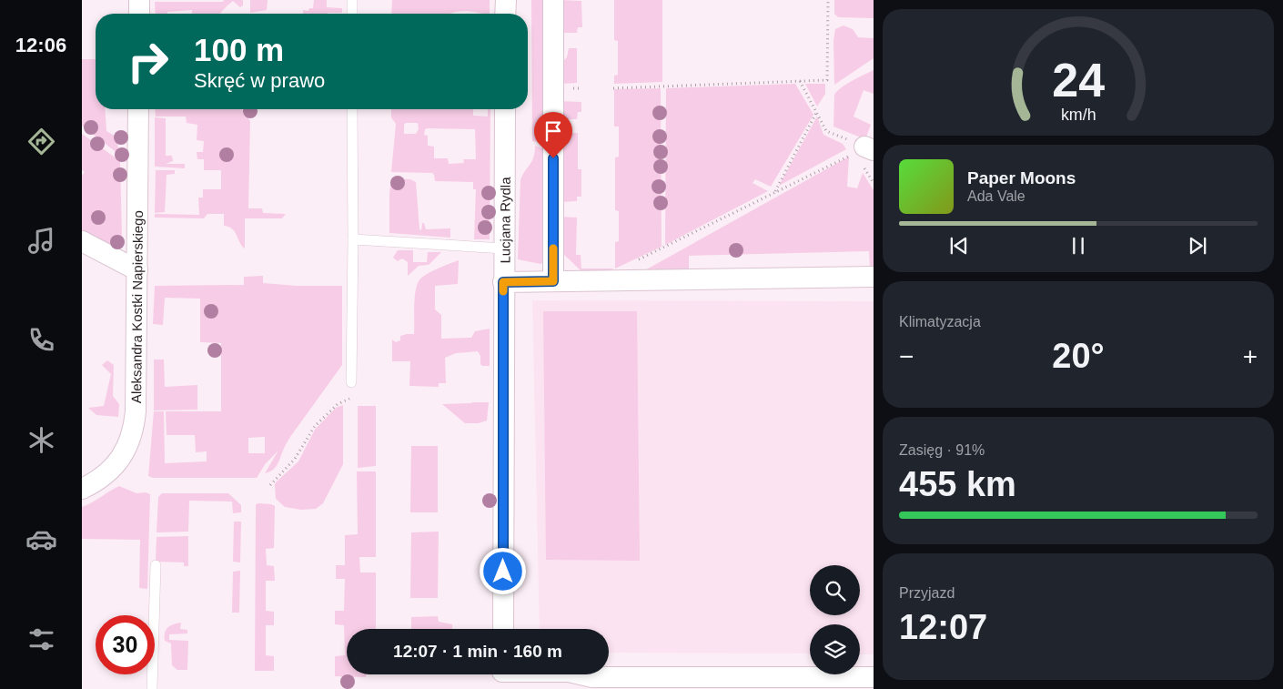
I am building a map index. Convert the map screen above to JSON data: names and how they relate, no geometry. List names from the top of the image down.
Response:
{
  "streets": {
    "street": ["Lucjana Rydla", "Aleksandra Kostki Napierskiego"]
  },
  "page": {
    "tabs": "12:06",
    "turn": ["100 m", "Skręć w prawo"],
    "song": ["Paper Moons", "Ada Vale"],
    "tile": [
      "Klimatyzacja",
      ["Zasięg · 91%", "455 km"],
      ["Przyjazd", "12:07"]
    ],
    "heat": ["−", "20°", "+"],
    "limit": "30",
    "trip": "12:07 · 1 min · 160 m",
    "gauge": ["24", "km/h"]
  }
}
